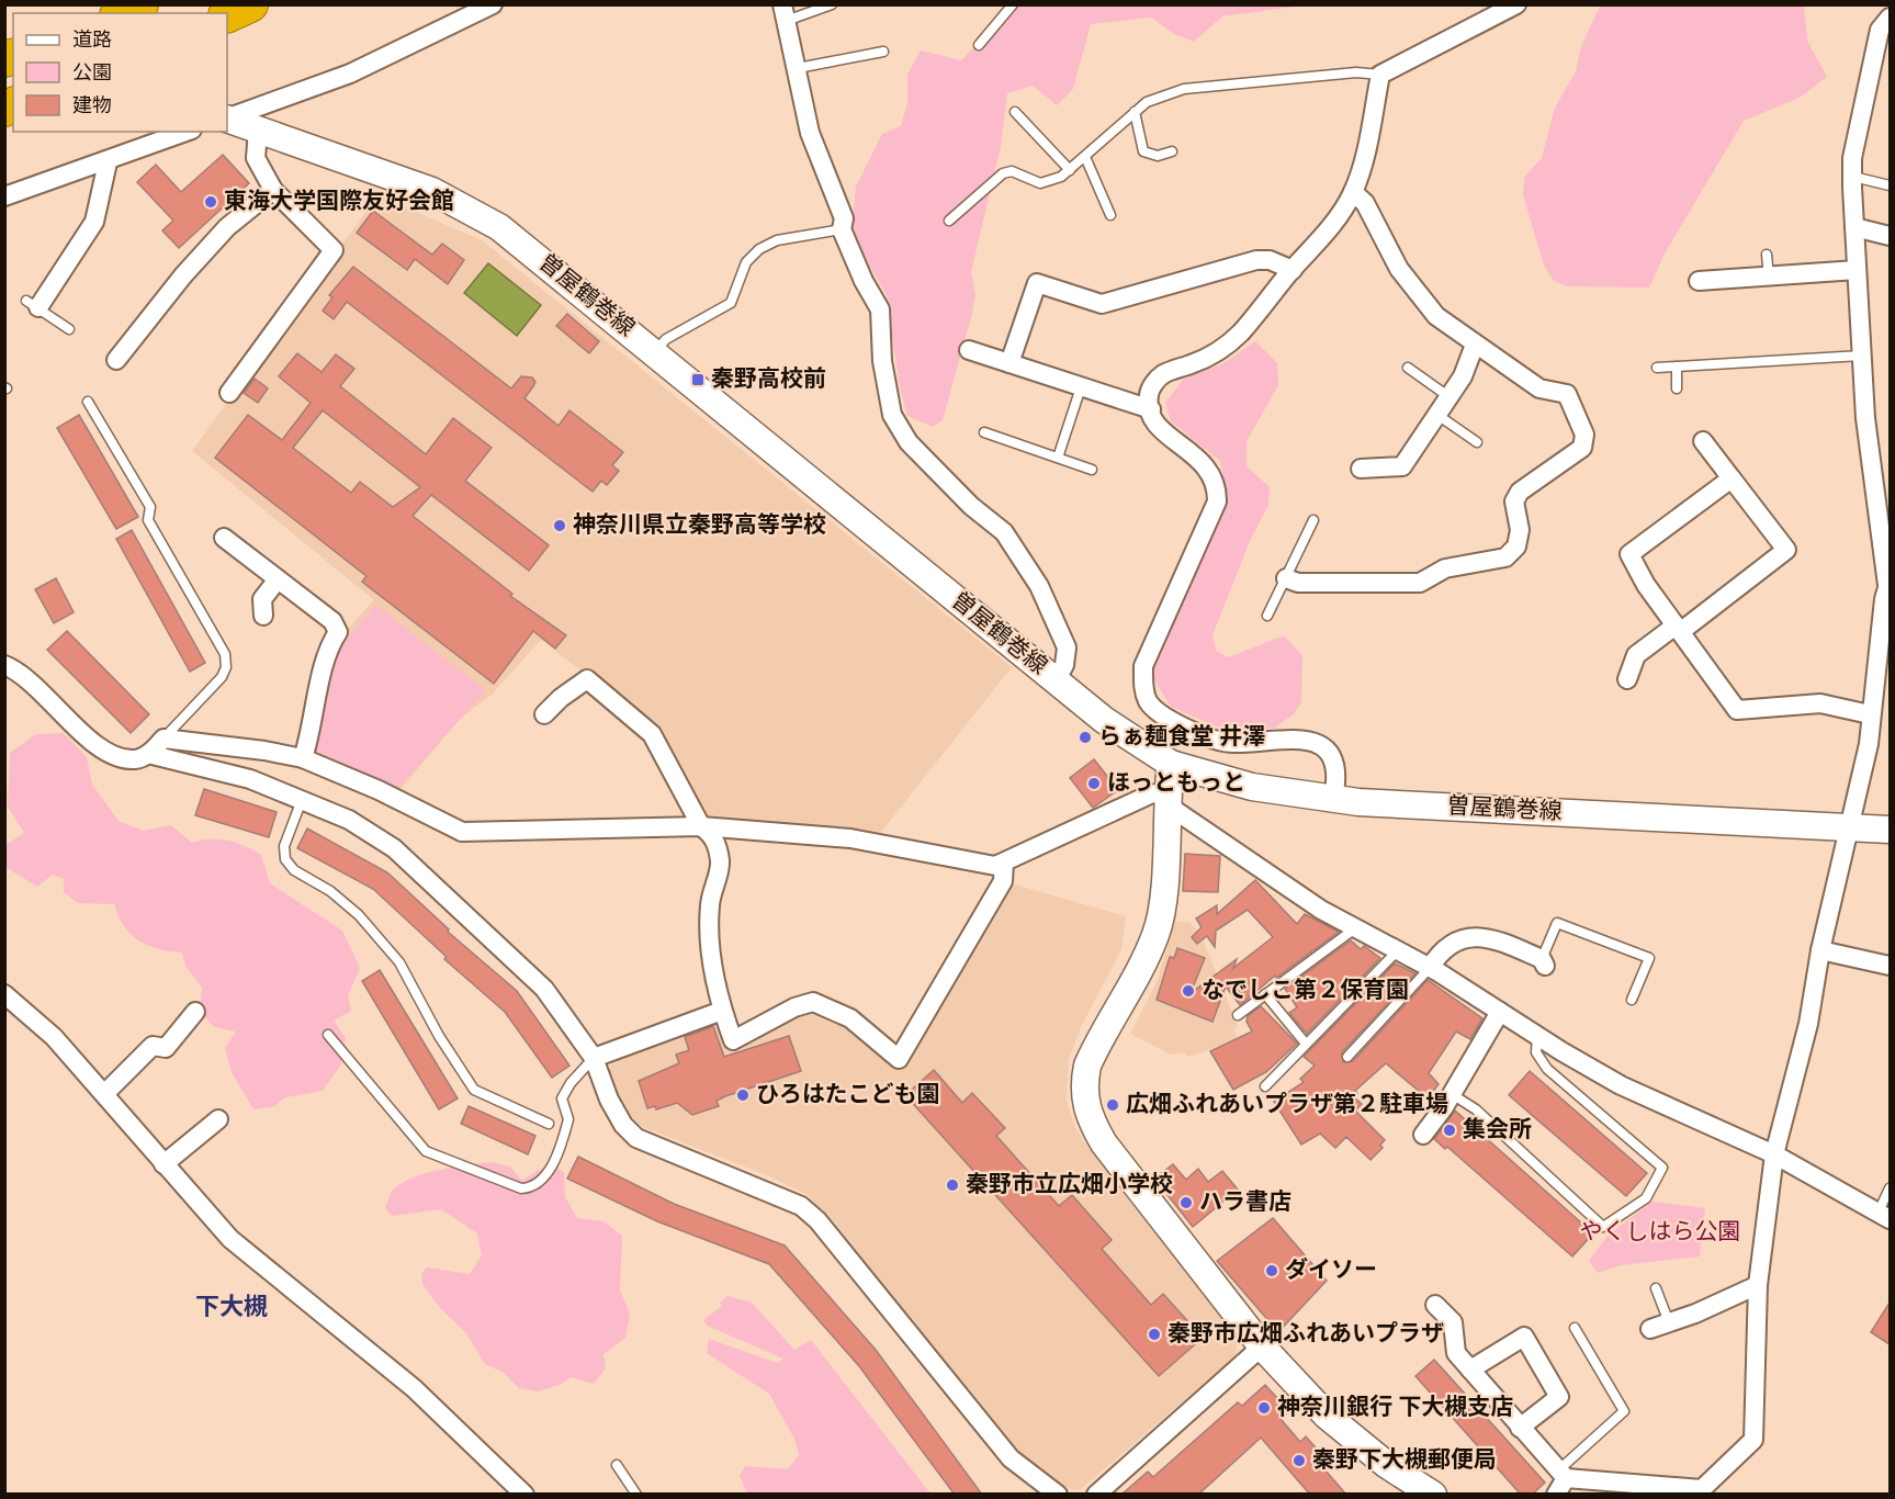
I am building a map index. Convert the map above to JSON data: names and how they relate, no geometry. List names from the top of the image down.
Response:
{
  "streets": {
    "main road": ["曽屋鶴巻線"]
  },
  "districts": ["下大槻"],
  "parks": ["やくしはら公園"],
  "places": {
    "other": [
      "東海大学国際友好会館",
      "神奈川県立秦野高等学校",
      "らぁ麺食堂 井澤",
      "ほっともっと",
      "なでしこ第２保育園",
      "ひろはたこども園",
      "広畑ふれあいプラザ第２駐車場",
      "集会所",
      "秦野市立広畑小学校",
      "ハラ書店",
      "ダイソー",
      "秦野市広畑ふれあいプラザ",
      "神奈川銀行 下大槻支店",
      "秦野下大槻郵便局"
    ],
    "transit": ["秦野高校前"]
  },
  "legend": ["道路", "公園", "建物"]
}
